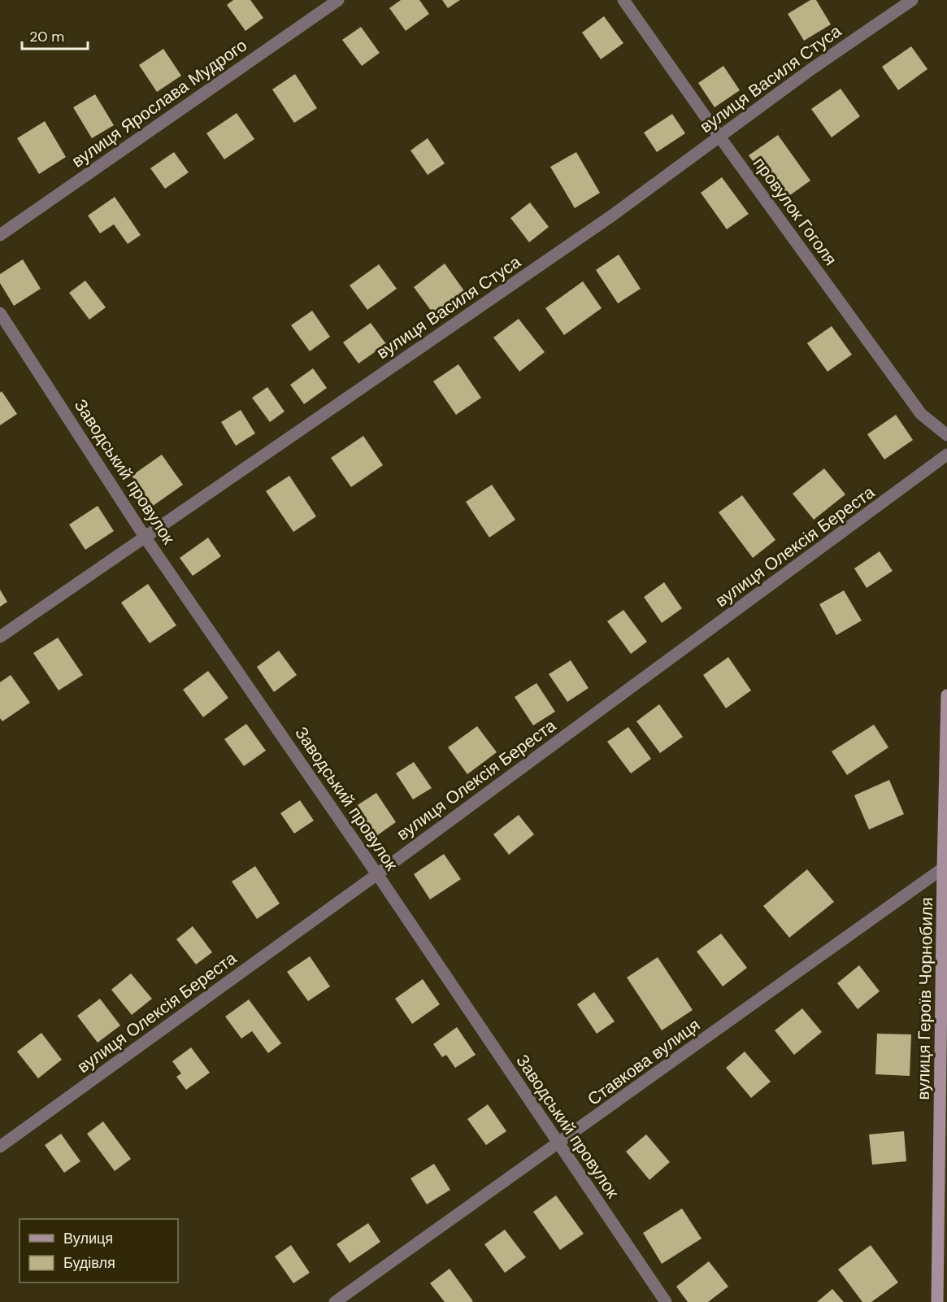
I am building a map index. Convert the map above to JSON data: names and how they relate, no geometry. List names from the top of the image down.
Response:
{
  "streets": {
    "street": [
      "вулиця Василя Стуса",
      "вулиця Ярослава Мудрого",
      "провулок Гоголя",
      "Заводський провулок",
      "вулиця Олексія Береста",
      "вулиця Героїв Чорнобиля",
      "Ставкова вулиця"
    ]
  },
  "crossings": [
    ["вулиця Василя Стуса", "провулок Гоголя"],
    ["вулиця Василя Стуса", "Заводський провулок"],
    ["Заводський провулок", "вулиця Олексія Береста"],
    ["Заводський провулок", "Ставкова вулиця"],
    ["вулиця Героїв Чорнобиля", "Ставкова вулиця"]
  ],
  "legend": ["Вулиця", "Будівля"],
  "scale_bar": "20 m"
}
